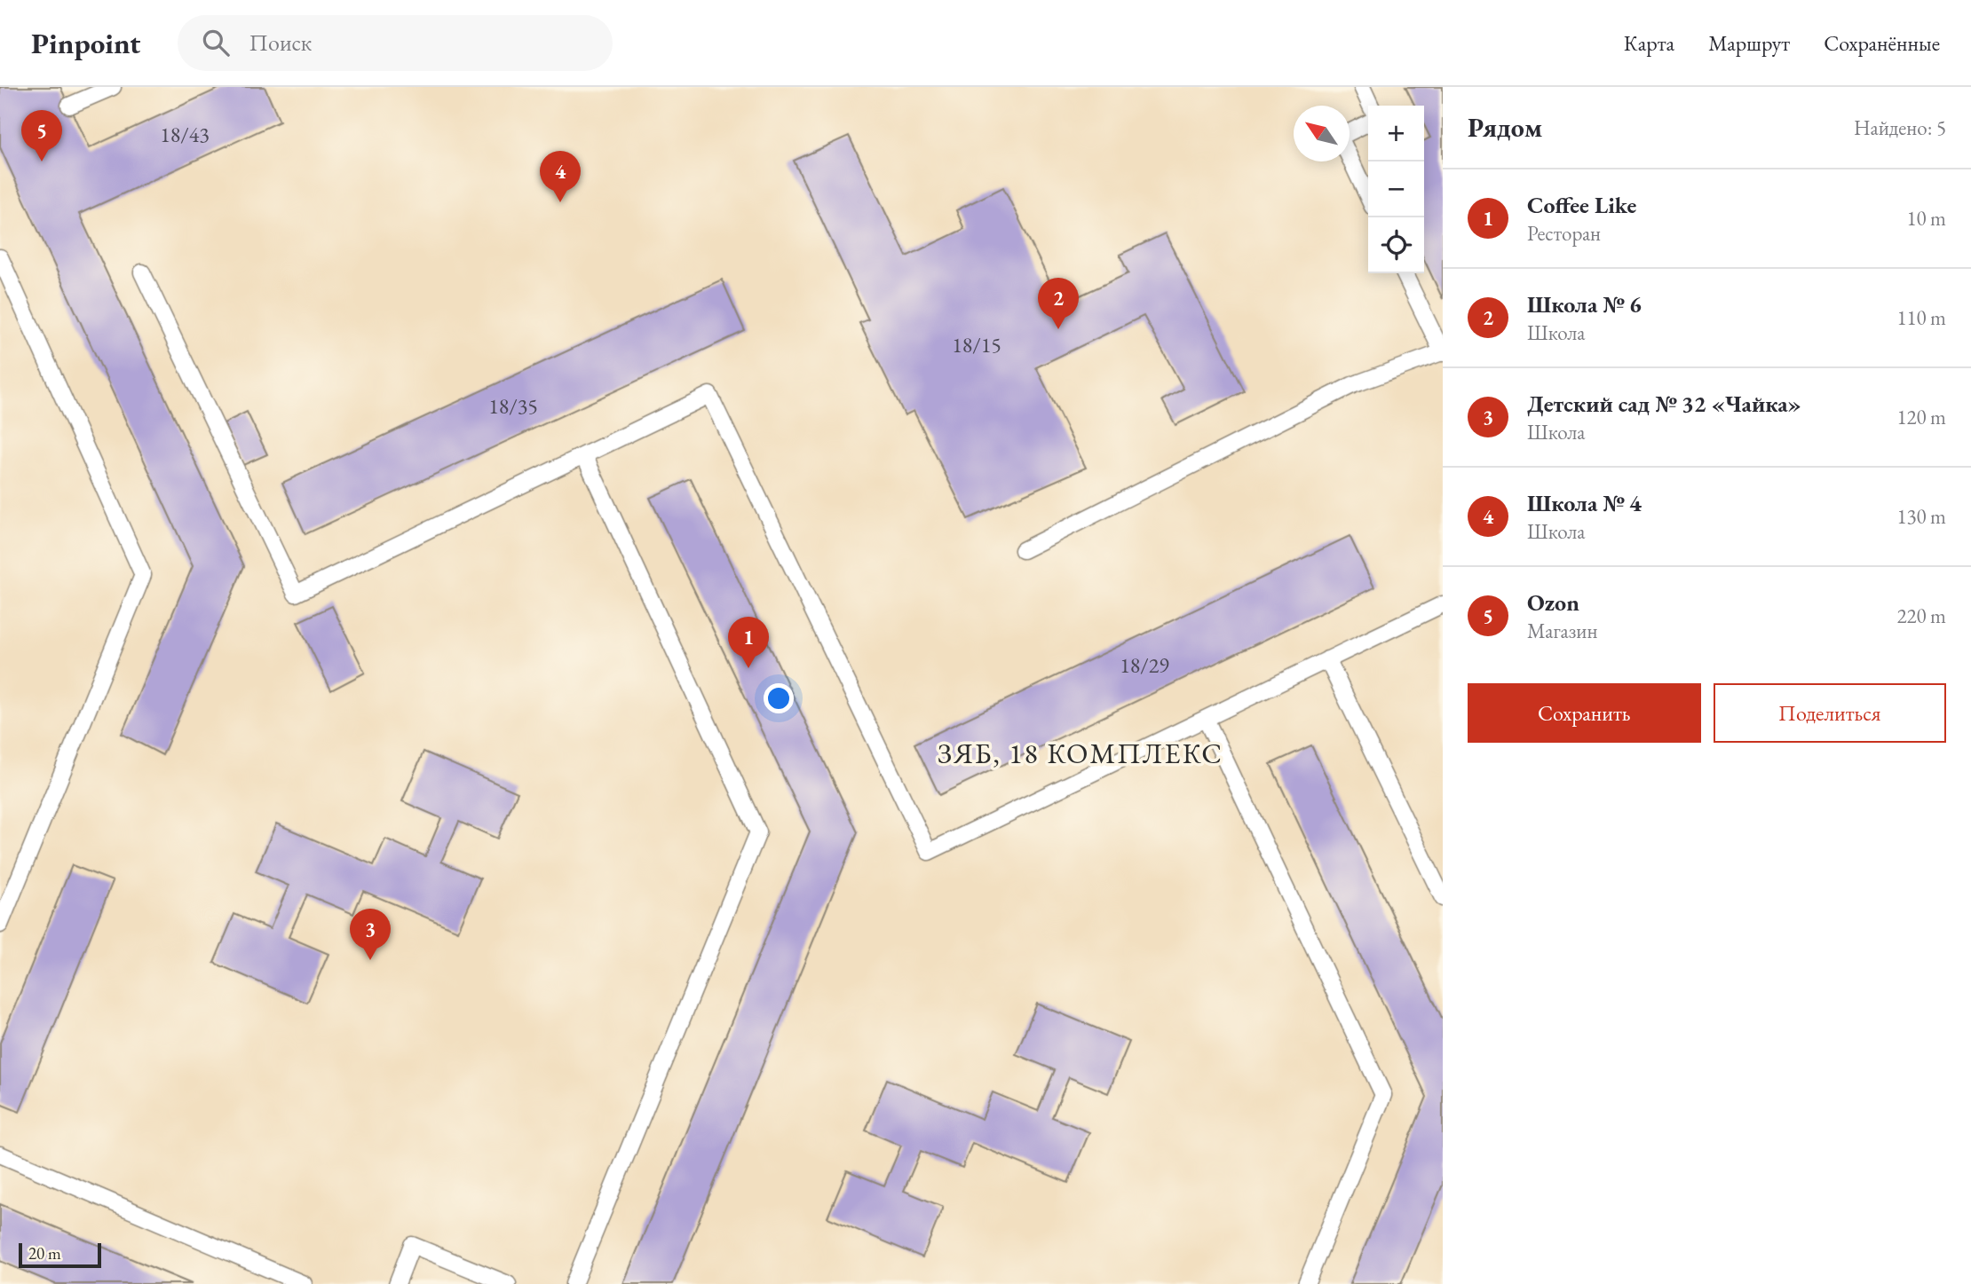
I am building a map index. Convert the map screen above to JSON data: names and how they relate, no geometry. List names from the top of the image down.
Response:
{
  "districts": ["ЗЯБ, 18 КОМПЛЕКС"],
  "house_numbers": [
    "18/43",
    "18/15",
    "18/35",
    "18/29"
  ],
  "scale_bar": "20 m",
  "north": "top left",
  "page": {
    "header": "Pinpoint",
    "search": "Поиск",
    "nav": ["Карта", "Маршрут", "Сохранённые"],
    "heading": ["Рядом", "Найдено: 5"],
    "map_buttons": ["+", "−"],
    "pins": [
      "5",
      "4",
      "2",
      "1",
      "3"
    ],
    "list": [
      {
        "mark": "1",
        "name": "Coffee Like",
        "note": "Ресторан",
        "value": "10 m"
      },
      {
        "mark": "2",
        "name": "Школа № 6",
        "note": "Школа",
        "value": "110 m"
      },
      {
        "mark": "3",
        "name": "Детский сад № 32 «Чайка»",
        "note": "Школа",
        "value": "120 m"
      },
      {
        "mark": "4",
        "name": "Школа № 4",
        "note": "Школа",
        "value": "130 m"
      },
      {
        "mark": "5",
        "name": "Ozon",
        "note": "Магазин",
        "value": "220 m"
      }
    ],
    "buttons": ["Сохранить", "Поделиться"],
    "scale": "20 m"
  }
}
